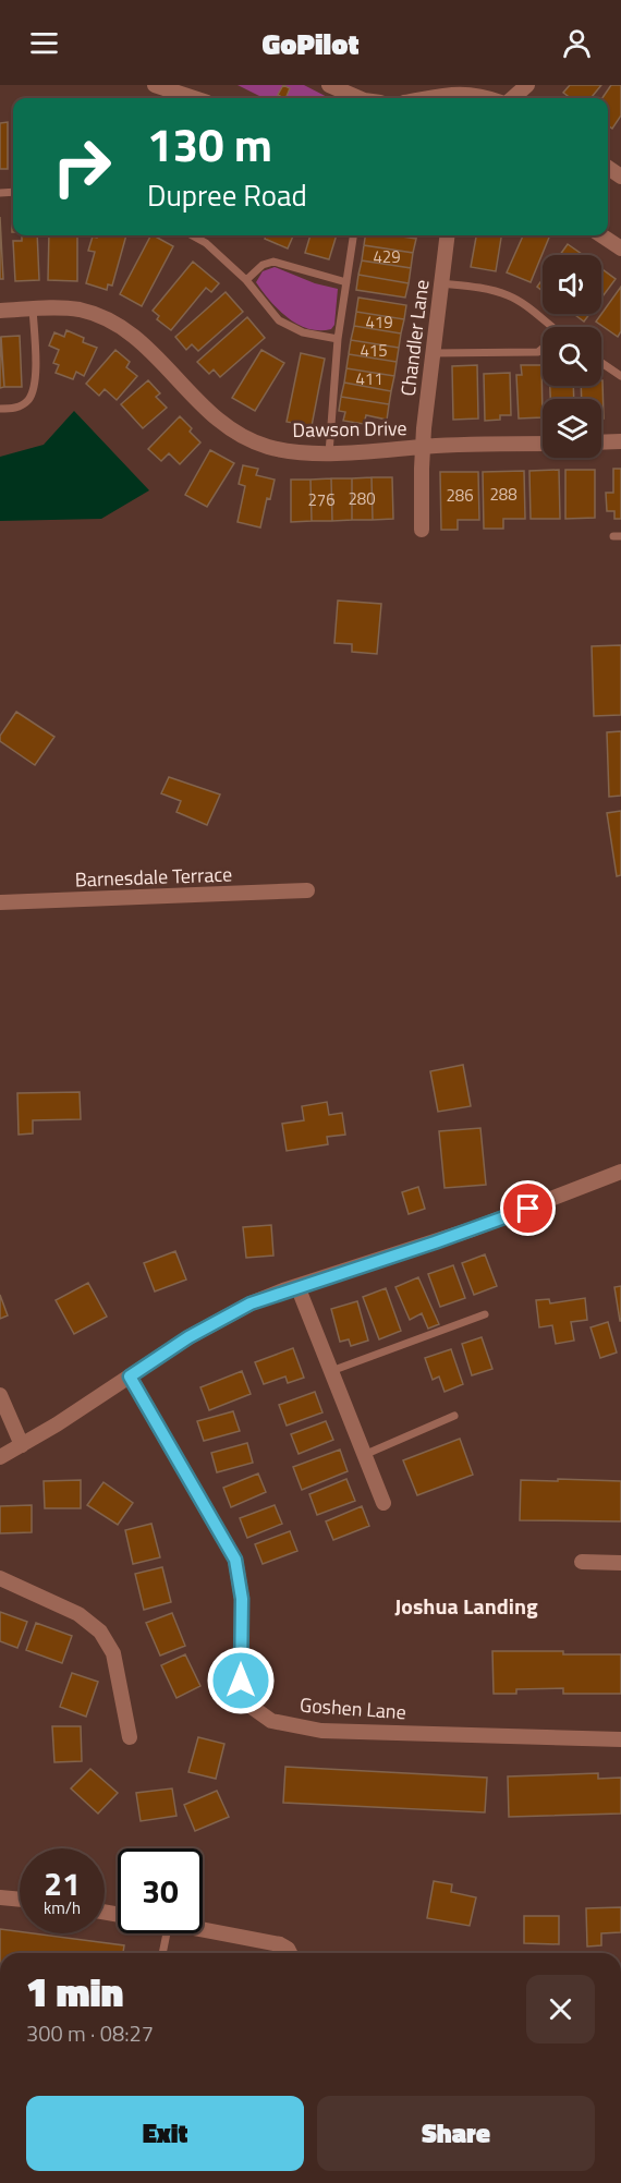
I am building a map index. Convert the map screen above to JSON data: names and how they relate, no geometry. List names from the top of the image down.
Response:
{
  "streets": {
    "street": [
      "Chandler Lane",
      "Dawson Drive",
      "Barnesdale Terrace",
      "Goshen Lane"
    ]
  },
  "crossings": [
    ["Chandler Lane", "Dawson Drive"]
  ],
  "districts": ["Joshua Landing"],
  "house_numbers": [
    "429",
    "419",
    "415",
    "411",
    "288",
    "286",
    "280",
    "276"
  ],
  "page": {
    "header": "GoPilot",
    "turn": ["130 m", "Dupree Road"],
    "speed": "21 km/h",
    "limit": "30",
    "heading": ["1 min", "300 m · 08:27"],
    "buttons": ["Exit", "Share"]
  }
}
